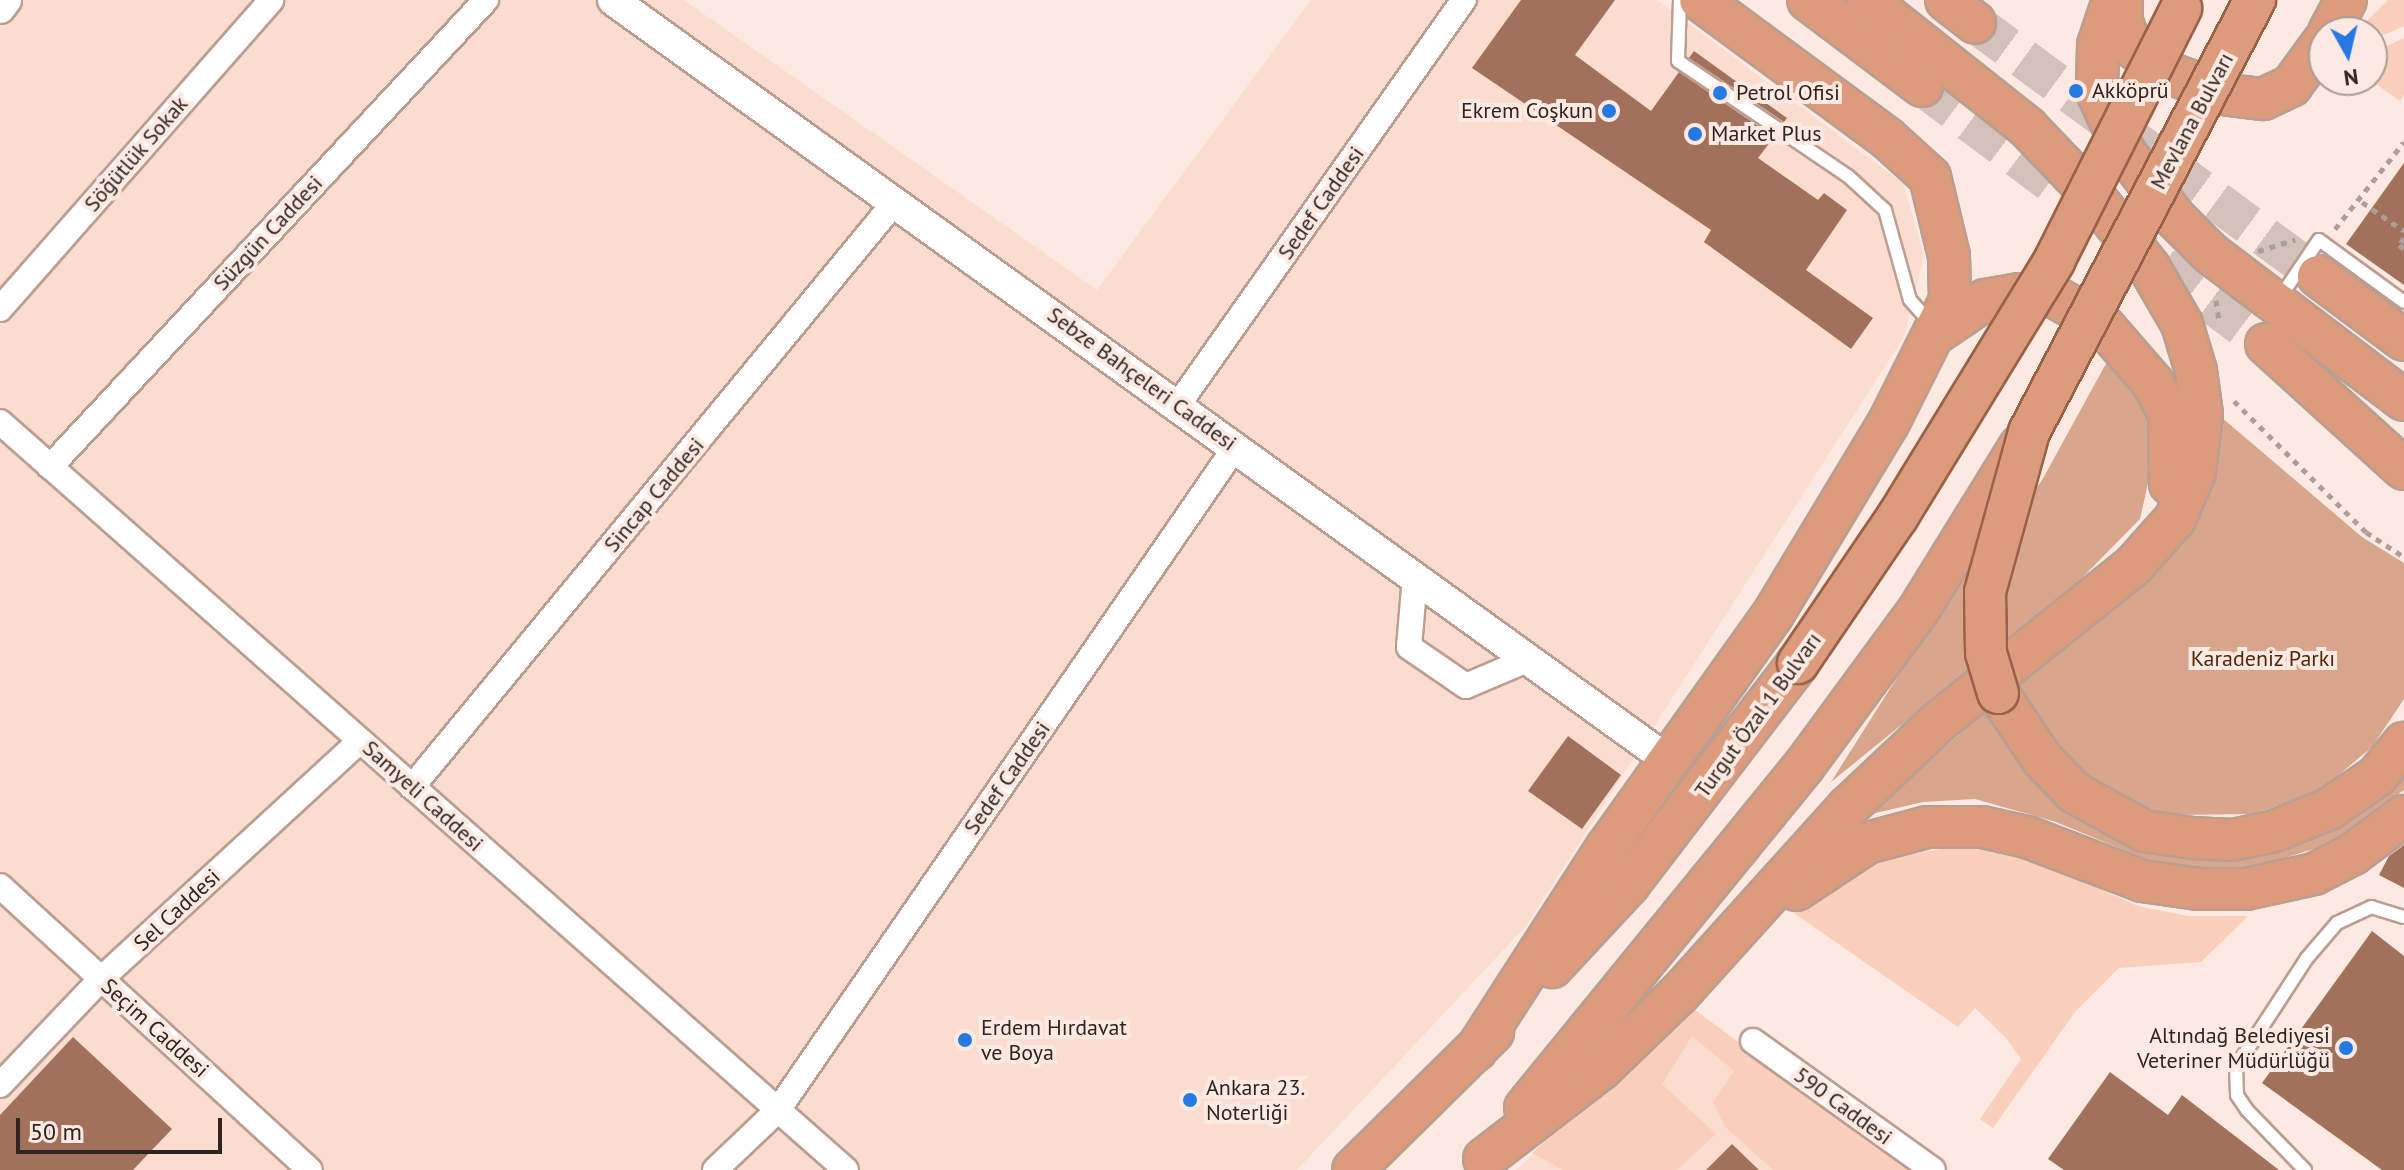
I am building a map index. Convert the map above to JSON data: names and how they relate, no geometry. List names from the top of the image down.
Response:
{
  "streets": {
    "highway": ["Mevlana Bulvarı", "Turgut Özal 1 Bulvarı"],
    "street": [
      "Söğütlük Sokak",
      "Sedef Caddesi",
      "Süzgün Caddesi",
      "Sebze Bahçeleri Caddesi",
      "Sincap Caddesi",
      "Samyeli Caddesi",
      "Sel Caddesi",
      "Seçim Caddesi",
      "590 Caddesi"
    ]
  },
  "crossings": [
    ["Sedef Caddesi", "Sebze Bahçeleri Caddesi"],
    ["Sedef Caddesi", "Samyeli Caddesi"],
    ["Süzgün Caddesi", "Samyeli Caddesi"],
    ["Sebze Bahçeleri Caddesi", "Sincap Caddesi"],
    ["Sincap Caddesi", "Samyeli Caddesi"],
    ["Samyeli Caddesi", "Sel Caddesi"],
    ["Sel Caddesi", "Seçim Caddesi"]
  ],
  "parks": ["Karadeniz Parkı"],
  "places": [
    "Akköprü",
    "Petrol Ofisi",
    "Ekrem Coşkun",
    "Market Plus",
    "Erdem Hırdavat ve Boya",
    "Altındağ Belediyesi Veteriner Müdürlüğü",
    "Ankara 23. Noterliği"
  ],
  "scale_bar": "50 m",
  "north": "bottom"
}
